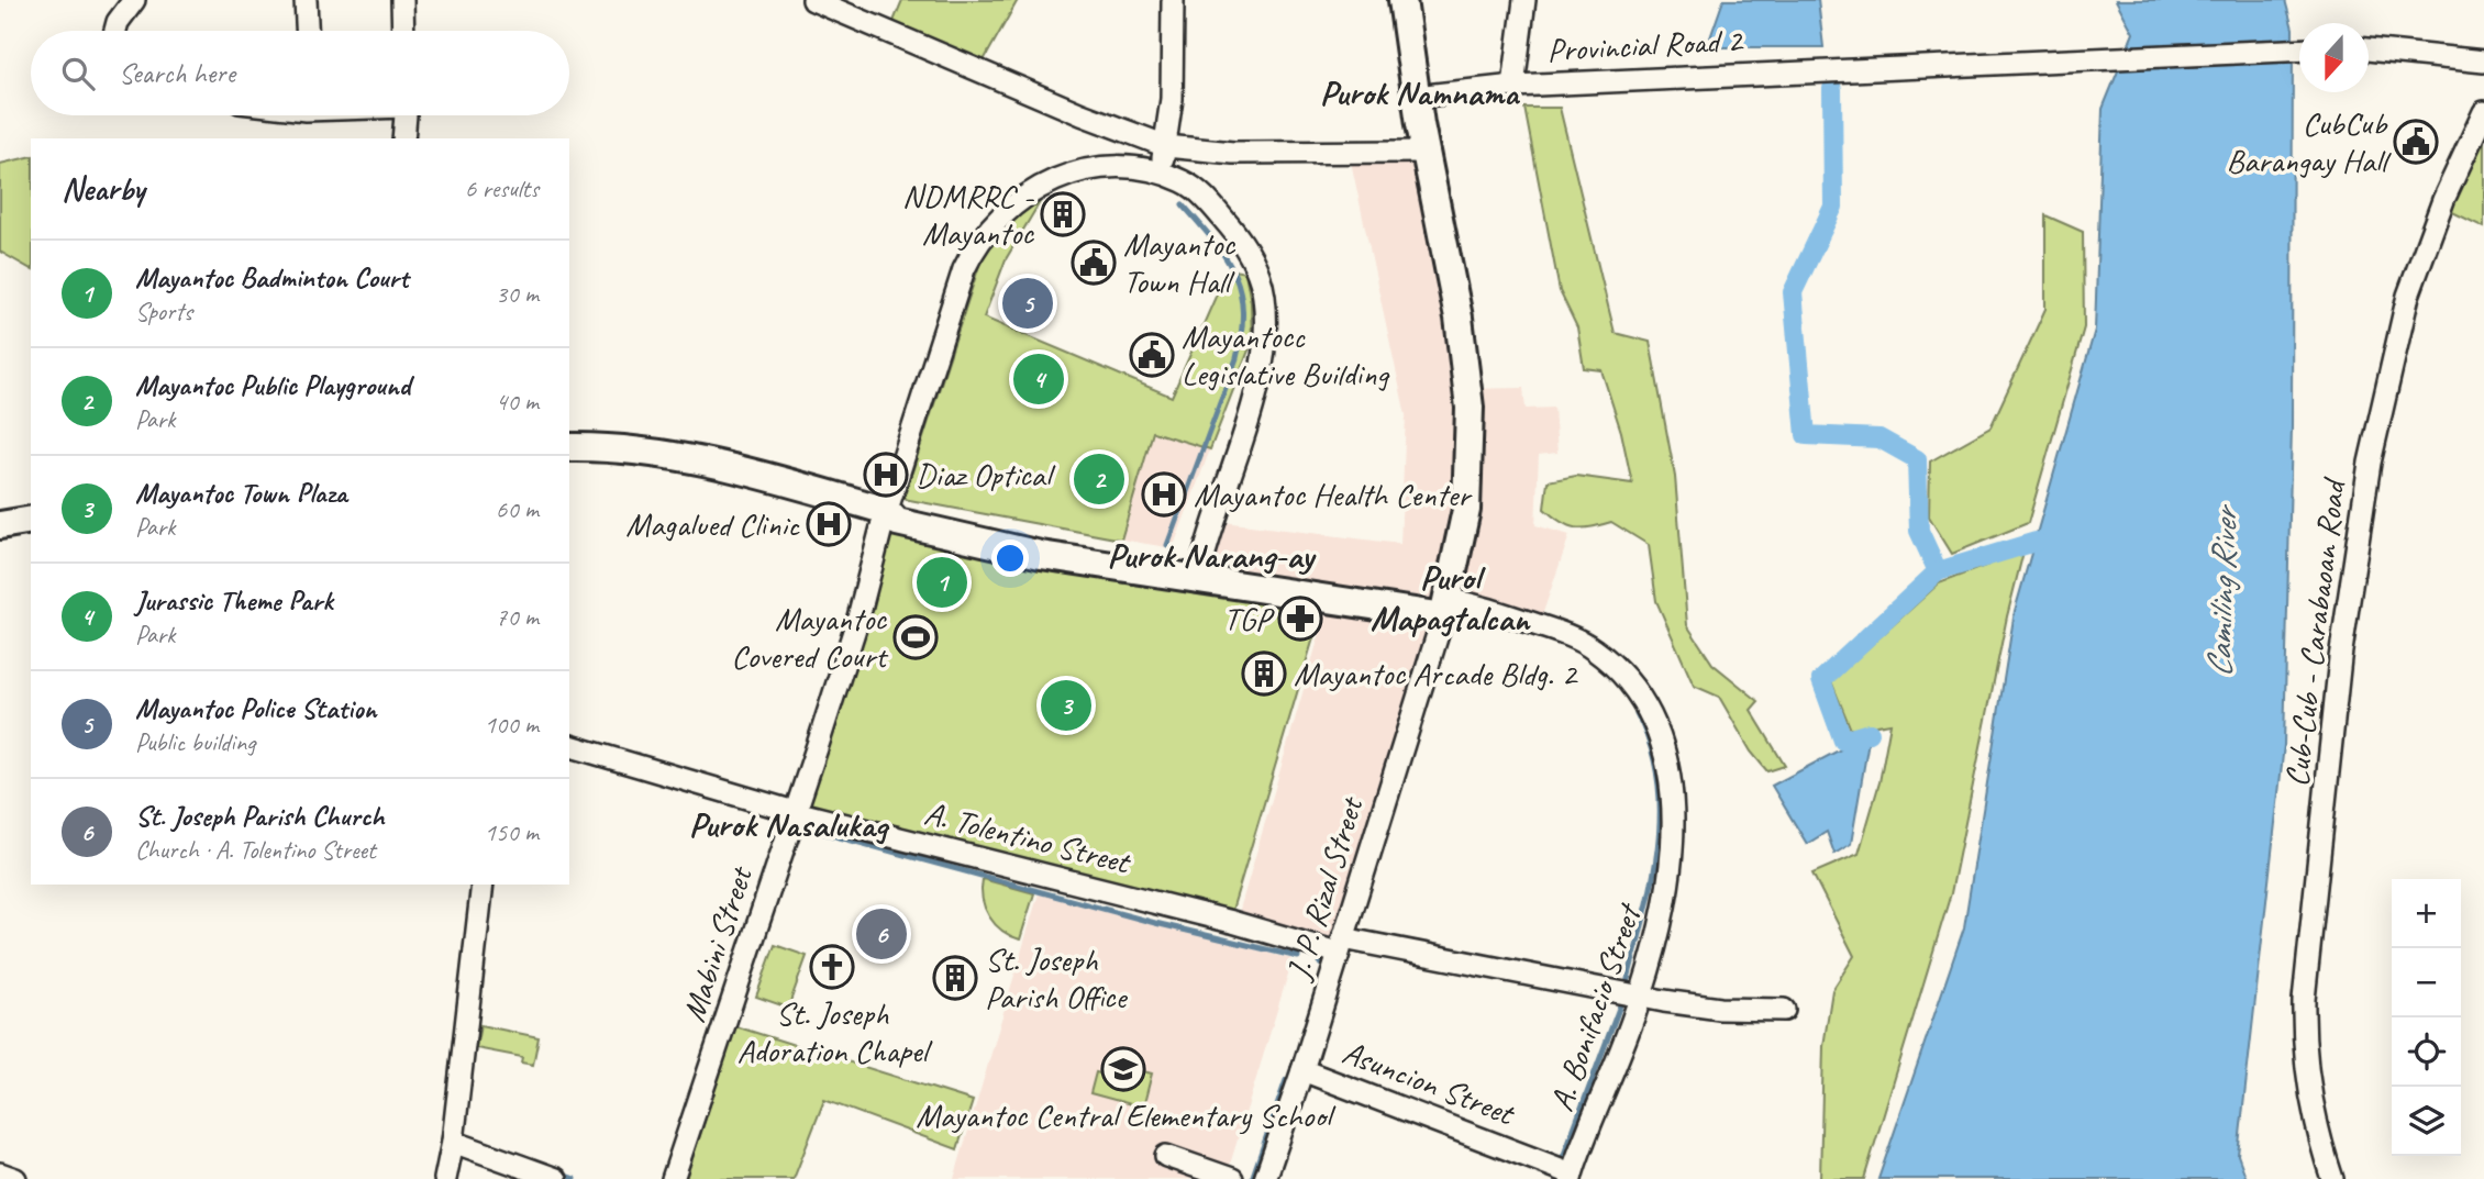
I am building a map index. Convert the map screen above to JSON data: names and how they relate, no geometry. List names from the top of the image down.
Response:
{
  "streets": {
    "street": [
      "Provincial Road 2",
      "Cub-Cub - Carabaoan Road",
      "A. Tolentino Street",
      "J. P. Rizal Street",
      "Mabini Street",
      "A. Bonifacio Street",
      "Asuncion Street"
    ]
  },
  "crossings": [
    ["A. Tolentino Street", "J. P. Rizal Street"],
    ["A. Tolentino Street", "Mabini Street"],
    ["A. Tolentino Street", "A. Bonifacio Street"],
    ["J. P. Rizal Street", "A. Bonifacio Street"],
    ["J. P. Rizal Street", "Asuncion Street"],
    ["A. Bonifacio Street", "Asuncion Street"]
  ],
  "districts": [
    "Purok Namnama",
    "Purok Narang-ay",
    "Purol Mapagtalcan",
    "Purok Nasalukag"
  ],
  "water": ["Camiling River"],
  "places": {
    "public building": ["CubCub Barangay Hall", "Mayantoc Town Hall", "Mayantocc Legislative Building"],
    "building": ["NDMRRC - Mayantoc", "Mayantoc Arcade Bldg. 2", "St. Joseph Parish Office"],
    "hospital": ["Diaz Optical", "Mayantoc Health Center", "Magalued Clinic"],
    "pharmacy": ["TGP"],
    "sports": ["Mayantoc Covered Court"],
    "church": ["St. Joseph Adoration Chapel"],
    "school or university": ["Mayantoc Central Elementary School"]
  },
  "north": "bottom",
  "page": {
    "search": "Search here",
    "heading": ["Nearby", "6 results"],
    "list": [
      {
        "mark": "1",
        "name": "Mayantoc Badminton Court",
        "note": "Sports",
        "value": "30 m"
      },
      {
        "mark": "2",
        "name": "Mayantoc Public Playground",
        "note": "Park",
        "value": "40 m"
      },
      {
        "mark": "3",
        "name": "Mayantoc Town Plaza",
        "note": "Park",
        "value": "60 m"
      },
      {
        "mark": "4",
        "name": "Jurassic Theme Park",
        "note": "Park",
        "value": "70 m"
      },
      {
        "mark": "5",
        "name": "Mayantoc Police Station",
        "note": "Public building",
        "value": "100 m"
      },
      {
        "mark": "6",
        "name": "St. Joseph Parish Church",
        "note": "Church · A. Tolentino Street",
        "value": "150 m"
      }
    ],
    "pins": [
      "5",
      "4",
      "2",
      "1",
      "3",
      "6"
    ],
    "map_buttons": ["+", "−"]
  }
}
